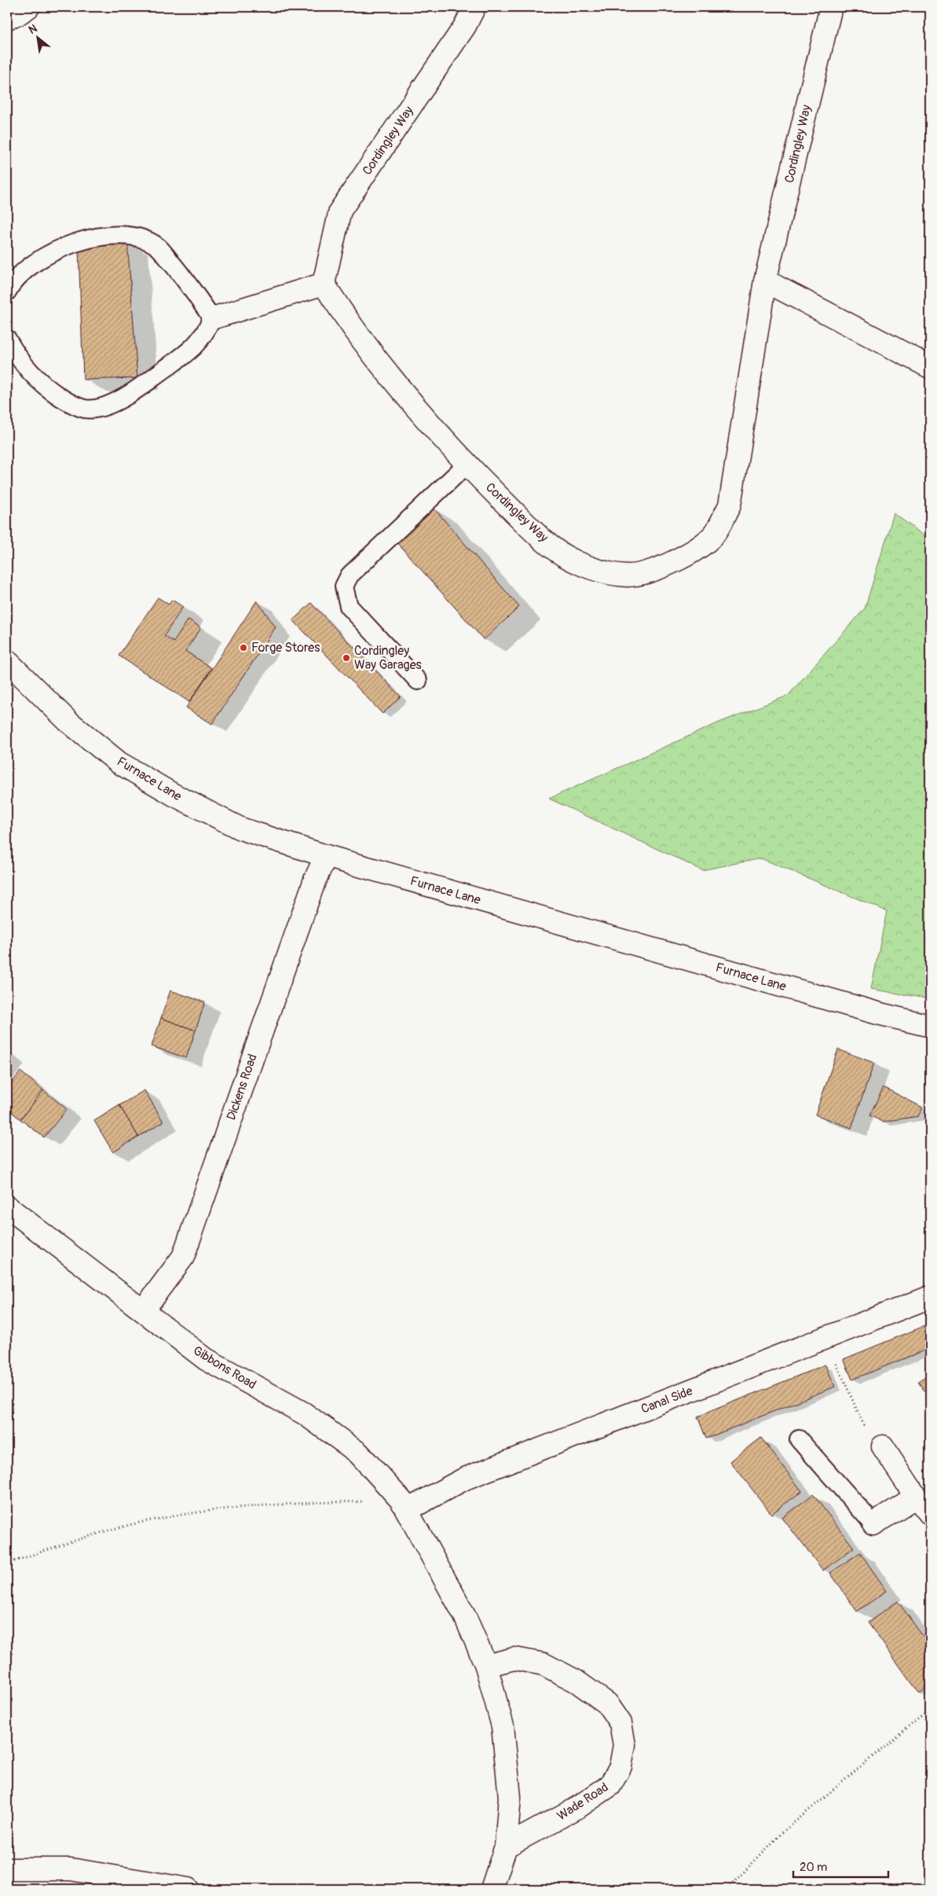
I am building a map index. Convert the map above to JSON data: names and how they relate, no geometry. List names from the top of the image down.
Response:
{
  "streets": {
    "street": [
      "Cordingley Way",
      "Furnace Lane",
      "Dickens Road",
      "Gibbons Road",
      "Canal Side",
      "Wade Road"
    ]
  },
  "crossings": [
    ["Furnace Lane", "Dickens Road"],
    ["Dickens Road", "Gibbons Road"],
    ["Gibbons Road", "Canal Side"]
  ],
  "places": ["Forge Stores", "Cordingley Way Garages"],
  "scale_bar": "20 m",
  "north": "top left"
}
